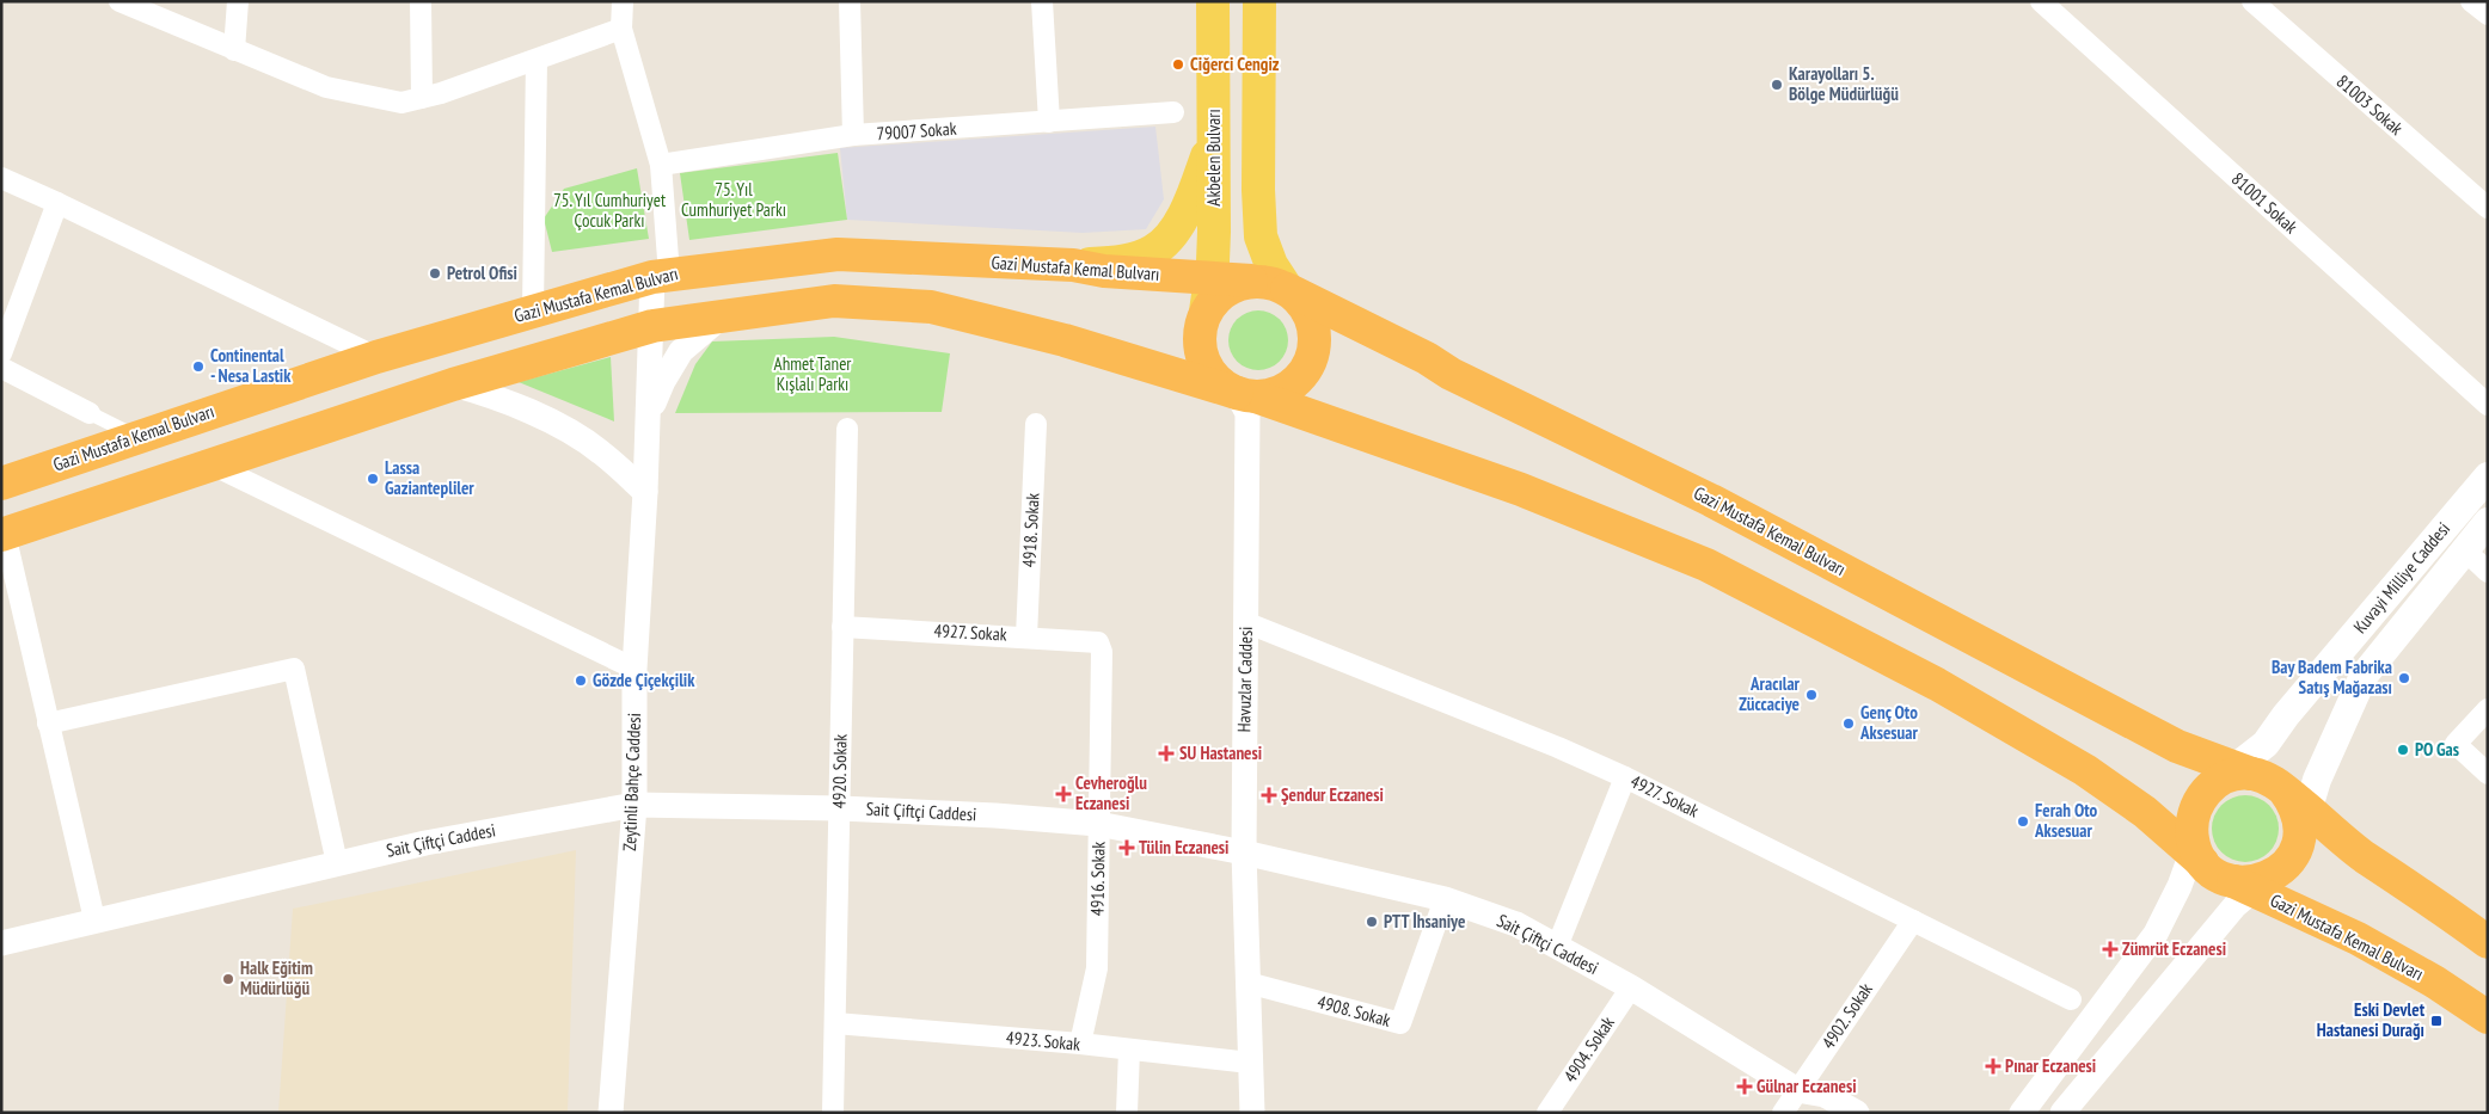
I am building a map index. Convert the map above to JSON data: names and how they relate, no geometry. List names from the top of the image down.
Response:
{
  "streets": {
    "highway": ["Gazi Mustafa Kemal Bulvarı"],
    "main road": ["Akbelen Bulvarı", "Kuvayi Milliye Caddesi"],
    "street": [
      "81003 Sokak",
      "79007 Sokak",
      "81001 Sokak",
      "4918. Sokak",
      "4927. Sokak",
      "Havuzlar Caddesi",
      "4920. Sokak",
      "Zeytinli Bahçe Caddesi",
      "Sait Çiftçi Caddesi",
      "4916. Sokak",
      "4908. Sokak",
      "4902. Sokak",
      "4923. Sokak",
      "4904. Sokak"
    ]
  },
  "crossings": [
    ["Akbelen Bulvarı", "Gazi Mustafa Kemal Bulvarı"],
    ["Akbelen Bulvarı", "Havuzlar Caddesi"],
    ["Gazi Mustafa Kemal Bulvarı", "Kuvayi Milliye Caddesi"],
    ["Gazi Mustafa Kemal Bulvarı", "Havuzlar Caddesi"],
    ["4918. Sokak", "4927. Sokak"],
    ["4927. Sokak", "Havuzlar Caddesi"],
    ["4927. Sokak", "4920. Sokak"],
    ["4927. Sokak", "4916. Sokak"],
    ["4927. Sokak", "4902. Sokak"],
    ["Havuzlar Caddesi", "Sait Çiftçi Caddesi"],
    ["Havuzlar Caddesi", "4908. Sokak"],
    ["Havuzlar Caddesi", "4923. Sokak"],
    ["4920. Sokak", "Sait Çiftçi Caddesi"],
    ["4920. Sokak", "4923. Sokak"],
    ["Zeytinli Bahçe Caddesi", "Sait Çiftçi Caddesi"],
    ["Sait Çiftçi Caddesi", "4916. Sokak"],
    ["Sait Çiftçi Caddesi", "4908. Sokak"],
    ["Sait Çiftçi Caddesi", "4902. Sokak"],
    ["Sait Çiftçi Caddesi", "4904. Sokak"],
    ["4916. Sokak", "4923. Sokak"]
  ],
  "parks": ["75. Yıl Cumhuriyet Parkı", "75. Yıl Cumhuriyet Çocuk Parkı", "Ahmet Taner Kışlalı Parkı"],
  "places": {
    "other": [
      "Ciğerci Cengiz",
      "Karayolları 5. Bölge Müdürlüğü",
      "Petrol Ofisi",
      "Continental - Nesa Lastik",
      "Lassa Gaziantepliler",
      "Bay Badem Fabrika Satış Mağazası",
      "Gözde Çiçekçilik",
      "Aracılar Züccaciye",
      "Genç Oto Aksesuar",
      "PO Gas",
      "Ferah Oto Aksesuar",
      "PTT İhsaniye",
      "Halk Eğitim Müdürlüğü"
    ],
    "health": [
      "SU Hastanesi",
      "Cevheroğlu Eczanesi",
      "Şendur Eczanesi",
      "Tülin Eczanesi",
      "Zümrüt Eczanesi",
      "Pınar Eczanesi",
      "Gülnar Eczanesi"
    ],
    "transit": ["Eski Devlet Hastanesi Durağı"]
  }
}
